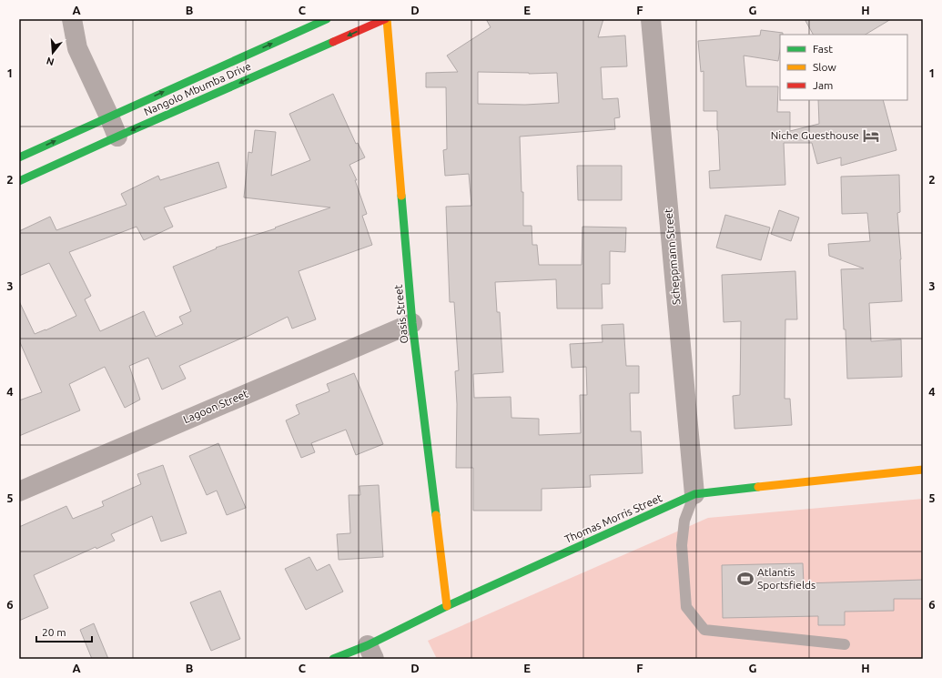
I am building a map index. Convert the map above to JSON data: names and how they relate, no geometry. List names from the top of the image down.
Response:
{
  "streets": {
    "street": [
      "Nangolo Mbumba Drive",
      "Scheppmann Street",
      "Oasis Street",
      "Lagoon Street",
      "Thomas Morris Street"
    ]
  },
  "crossings": [
    ["Nangolo Mbumba Drive", "Oasis Street"],
    ["Scheppmann Street", "Thomas Morris Street"],
    ["Oasis Street", "Lagoon Street"],
    ["Oasis Street", "Thomas Morris Street"]
  ],
  "places": {
    "hotel": ["Niche Guesthouse"],
    "sports": ["Atlantis Sportsfields"]
  },
  "legend": ["Fast", "Slow", "Jam"],
  "scale_bar": "20 m",
  "north": "bottom",
  "grid": {
    "columns": [
      "A",
      "B",
      "C",
      "D",
      "E",
      "F",
      "G",
      "H"
    ],
    "rows": [
      "1",
      "2",
      "3",
      "4",
      "5",
      "6"
    ]
  }
}
